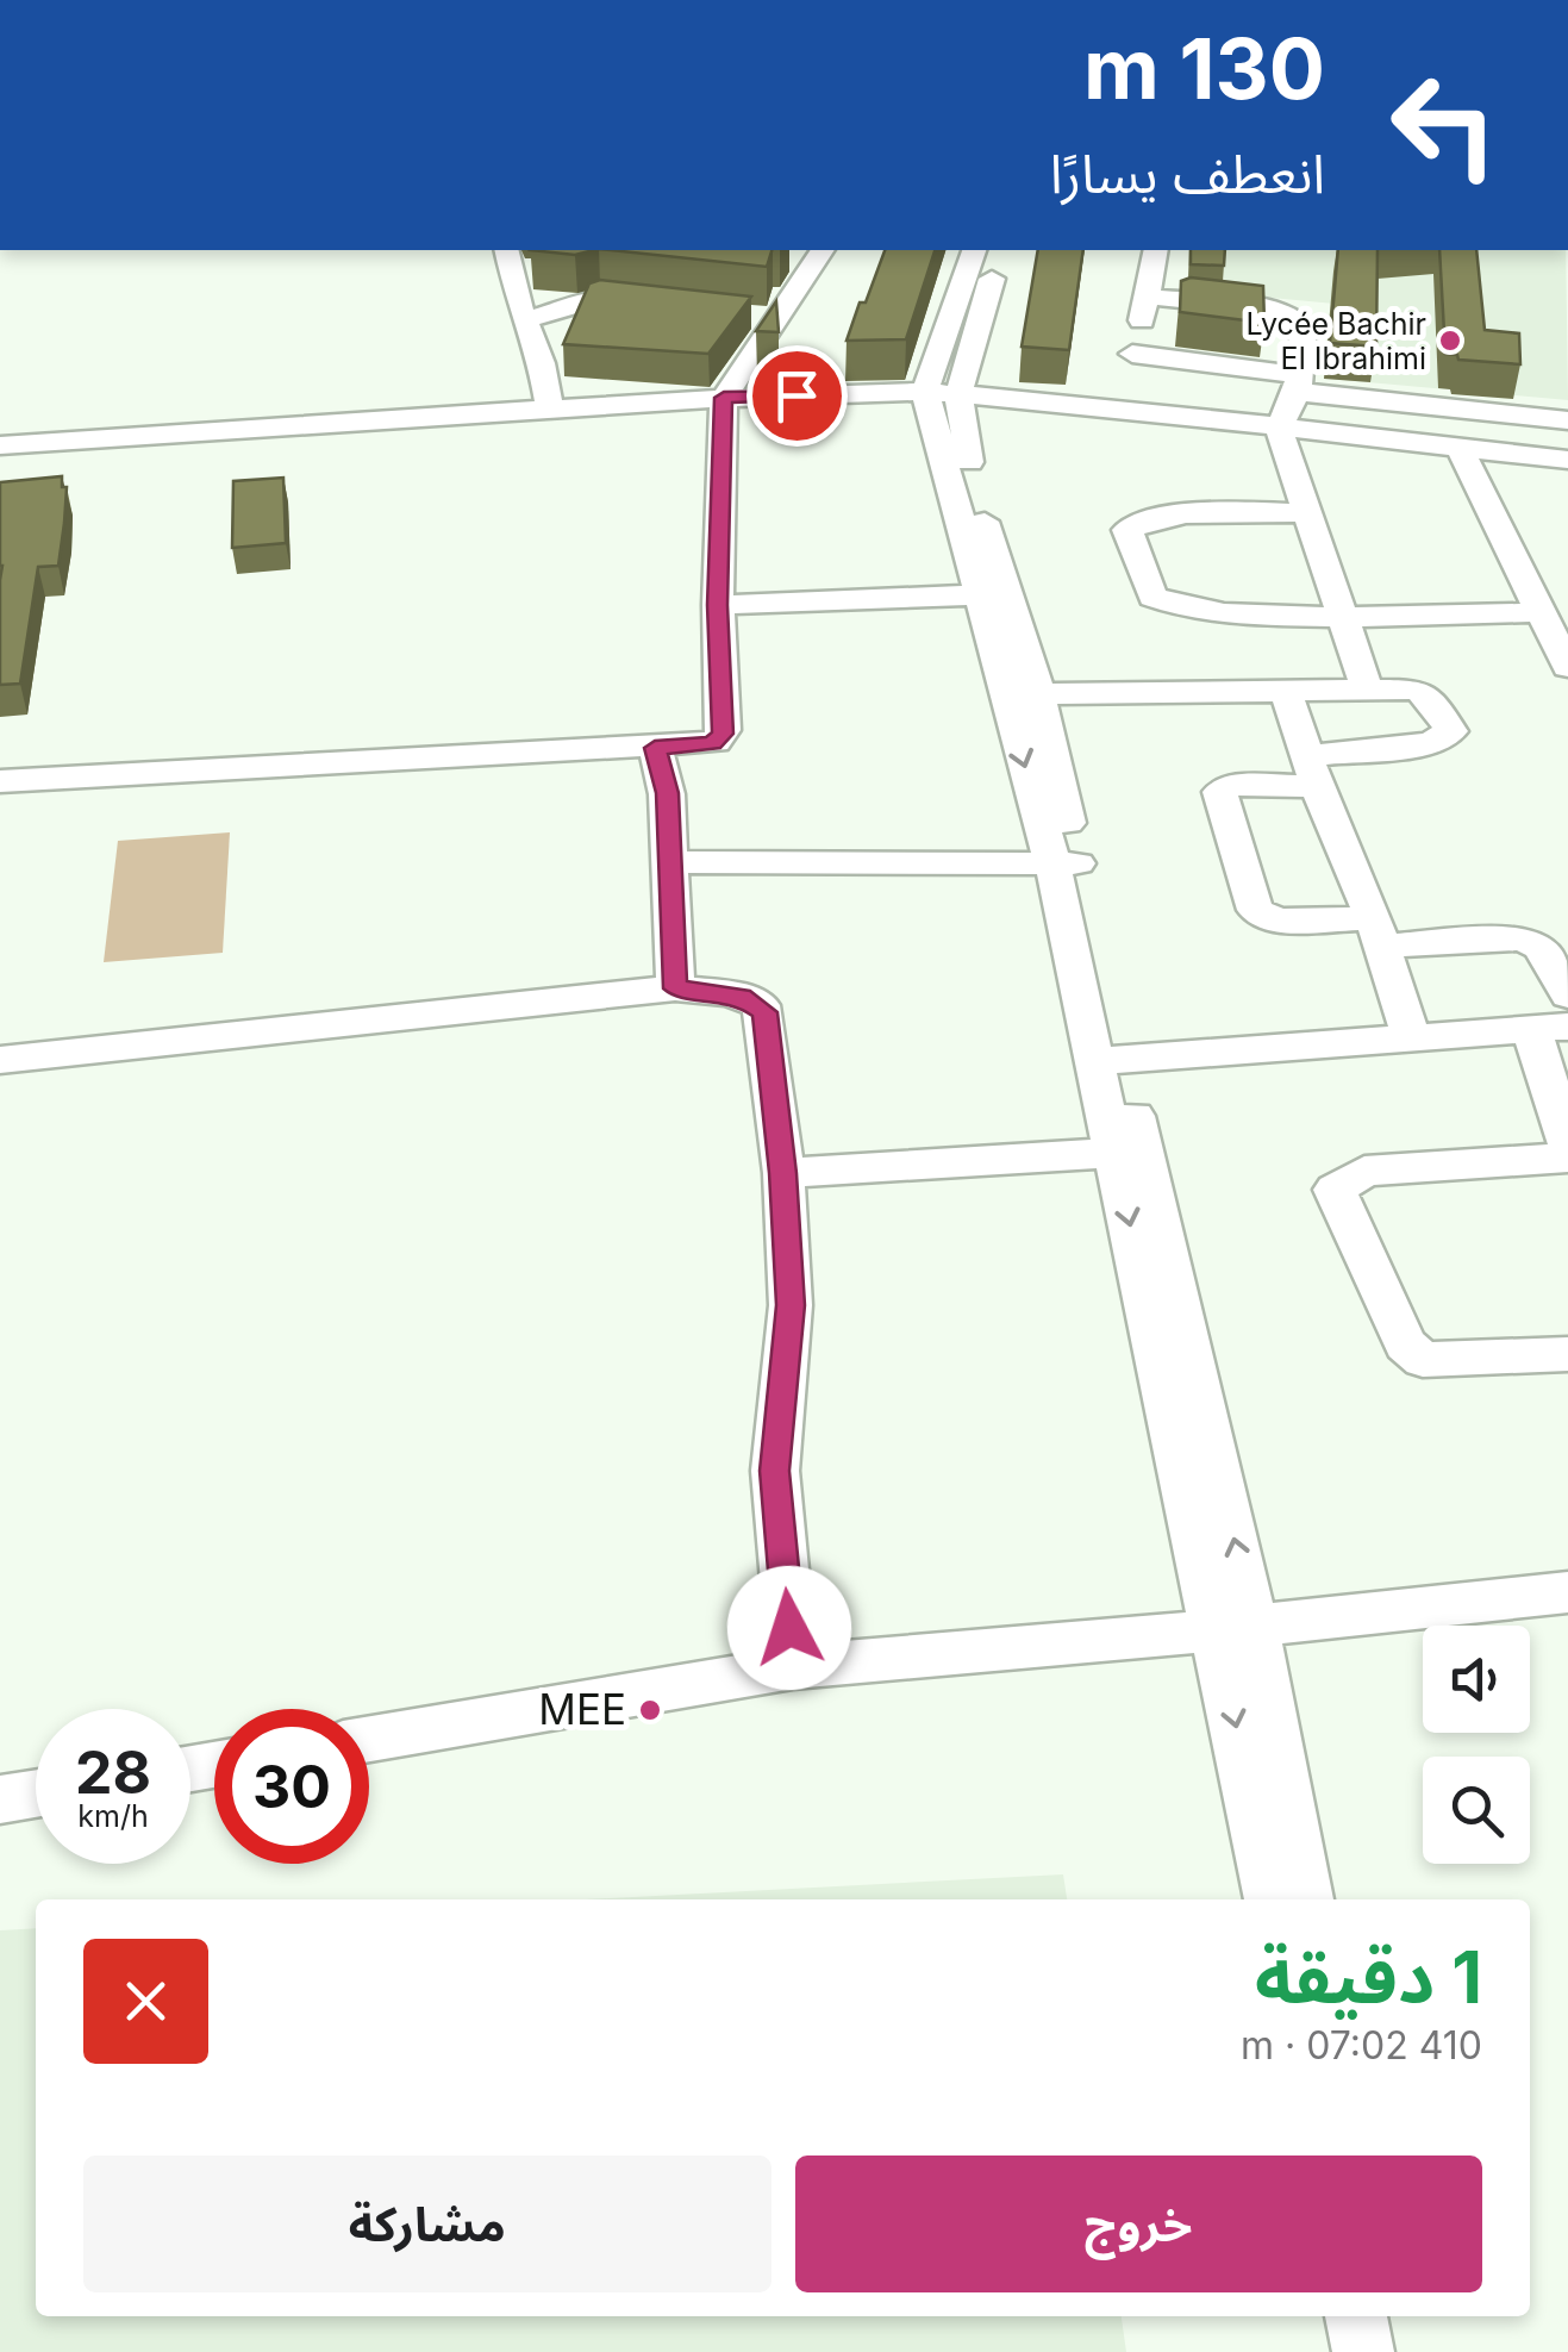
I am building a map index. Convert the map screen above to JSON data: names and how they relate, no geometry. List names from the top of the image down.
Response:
{
  "places": ["Lycée Bachir El Ibrahimi", "MEE"],
  "page": {
    "turn": ["130 m", "انعطف يسارًا"],
    "speed": "28 km/h",
    "limit": "30",
    "heading": ["1 دقيقة", "410 m · 07:02"],
    "buttons": ["خروج", "مشاركة"]
  }
}
